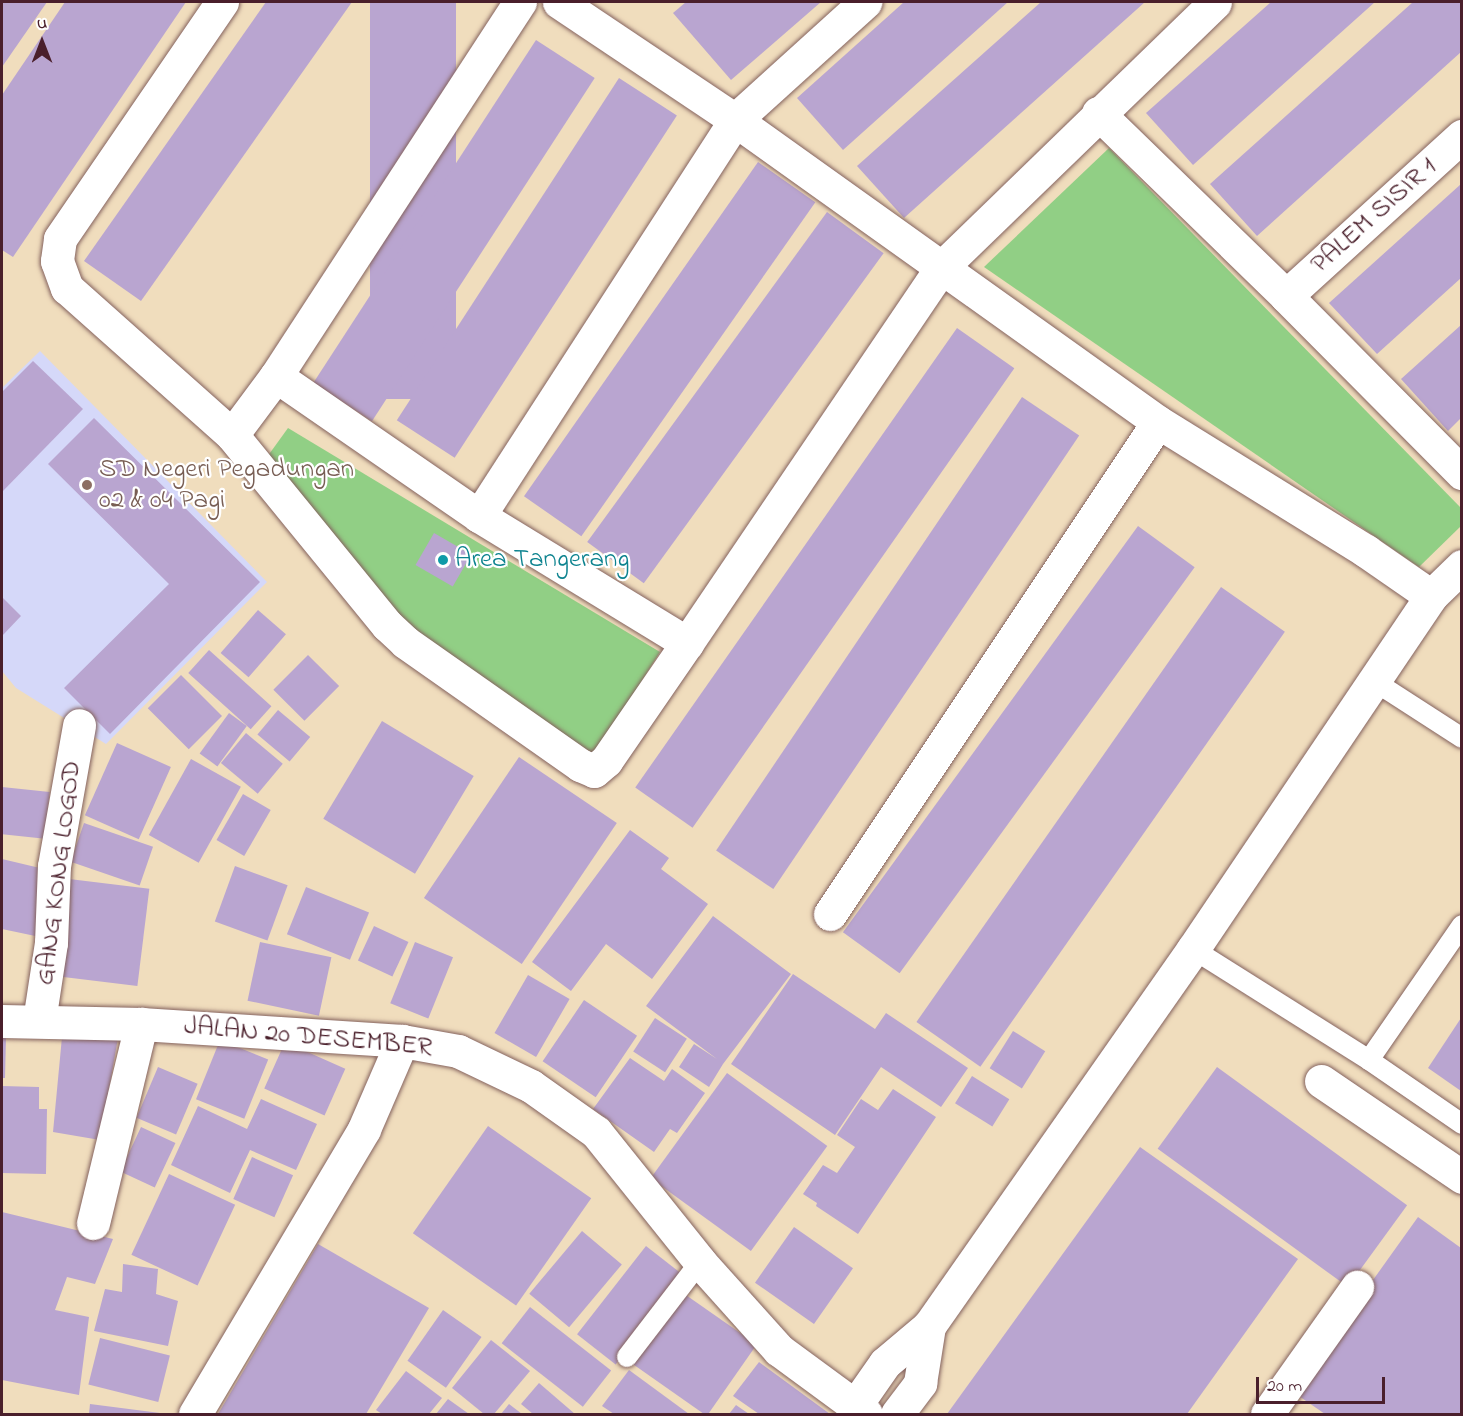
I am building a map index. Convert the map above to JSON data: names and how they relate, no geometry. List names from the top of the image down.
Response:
{
  "streets": {
    "street": ["PALEM SISIR 1", "GANG KONG LOGOD", "JALAN 20 DESEMBER"]
  },
  "crossings": [
    ["GANG KONG LOGOD", "JALAN 20 DESEMBER"]
  ],
  "places": ["SD Negeri Pegadungan 02 & 04 Pagi", "Area Tangerang"],
  "scale_bar": "20 m",
  "north": "top"
}
